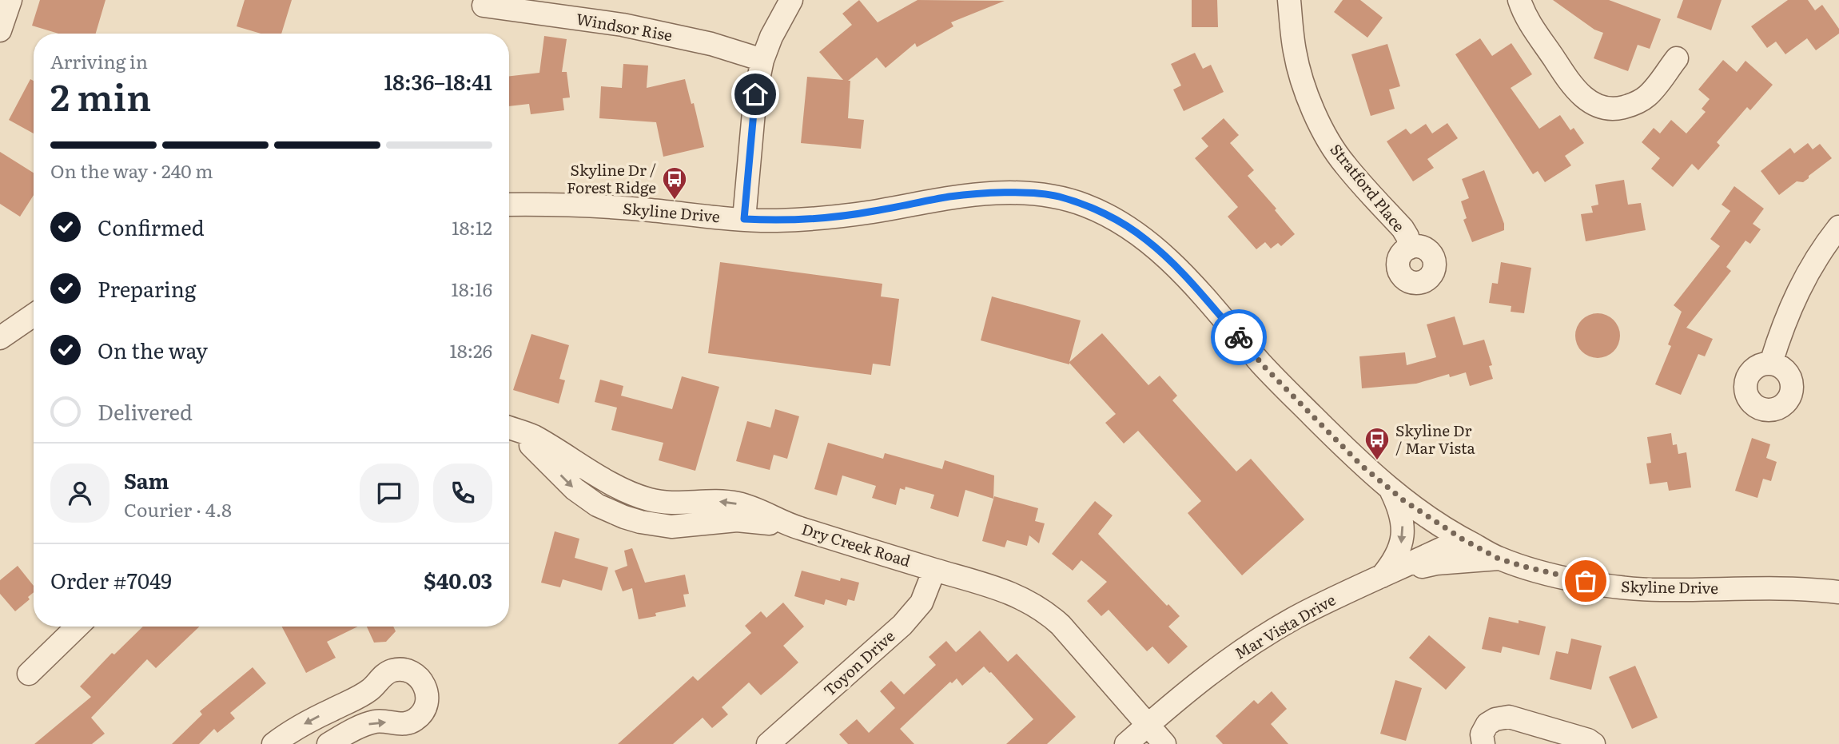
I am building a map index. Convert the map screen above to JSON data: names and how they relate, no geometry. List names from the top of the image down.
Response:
{
  "streets": {
    "street": [
      "Windsor Rise",
      "Stratford Place",
      "Skyline Drive",
      "Dry Creek Road",
      "Mar Vista Drive",
      "Toyon Drive"
    ]
  },
  "crossings": [
    ["Skyline Drive", "Mar Vista Drive"],
    ["Dry Creek Road", "Mar Vista Drive"],
    ["Dry Creek Road", "Toyon Drive"]
  ],
  "places": {
    "bus stop": ["Skyline Dr / Forest Ridge", "Skyline Dr / Mar Vista"]
  },
  "page": {
    "heading": ["2 min", "Arriving in", "18:36–18:41"],
    "panel": [
      "Sam",
      "Courier · 4.8",
      "Order #7049",
      "$40.03"
    ],
    "bar": "On the way · 240 m",
    "list": [
      ["Confirmed", "18:12"],
      ["Preparing", "18:16"],
      ["On the way", "18:26"],
      "Delivered"
    ]
  }
}
